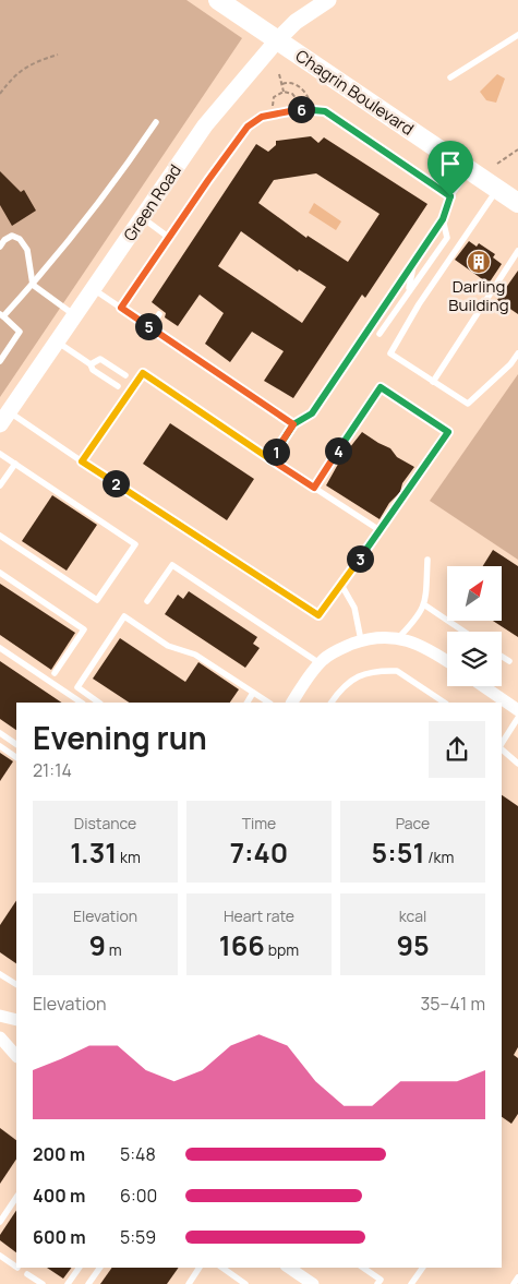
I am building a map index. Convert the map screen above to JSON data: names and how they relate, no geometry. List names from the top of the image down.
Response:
{
  "streets": {
    "main road": ["Chagrin Boulevard", "Green Road"]
  },
  "crossings": [
    ["Chagrin Boulevard", "Green Road"]
  ],
  "places": {
    "building": ["Darling Building"]
  },
  "north": "top right",
  "page": {
    "pins": [
      "6",
      "5",
      "4",
      "1",
      "2",
      "3"
    ],
    "heading": ["Evening run", "21:14"],
    "stats": [
      ["Distance", "1.31 km"],
      ["Time", "7:40"],
      ["Pace", "5:51 /km"],
      ["Elevation", "9 m"],
      ["Heart rate", "166 bpm"],
      ["kcal", "95"]
    ],
    "chart": ["Elevation", "35–41 m"],
    "list": [
      {
        "name": "200 m",
        "note": "5:48"
      },
      {
        "name": "400 m",
        "note": "6:00"
      },
      {
        "name": "600 m",
        "note": "5:59"
      }
    ]
  }
}
